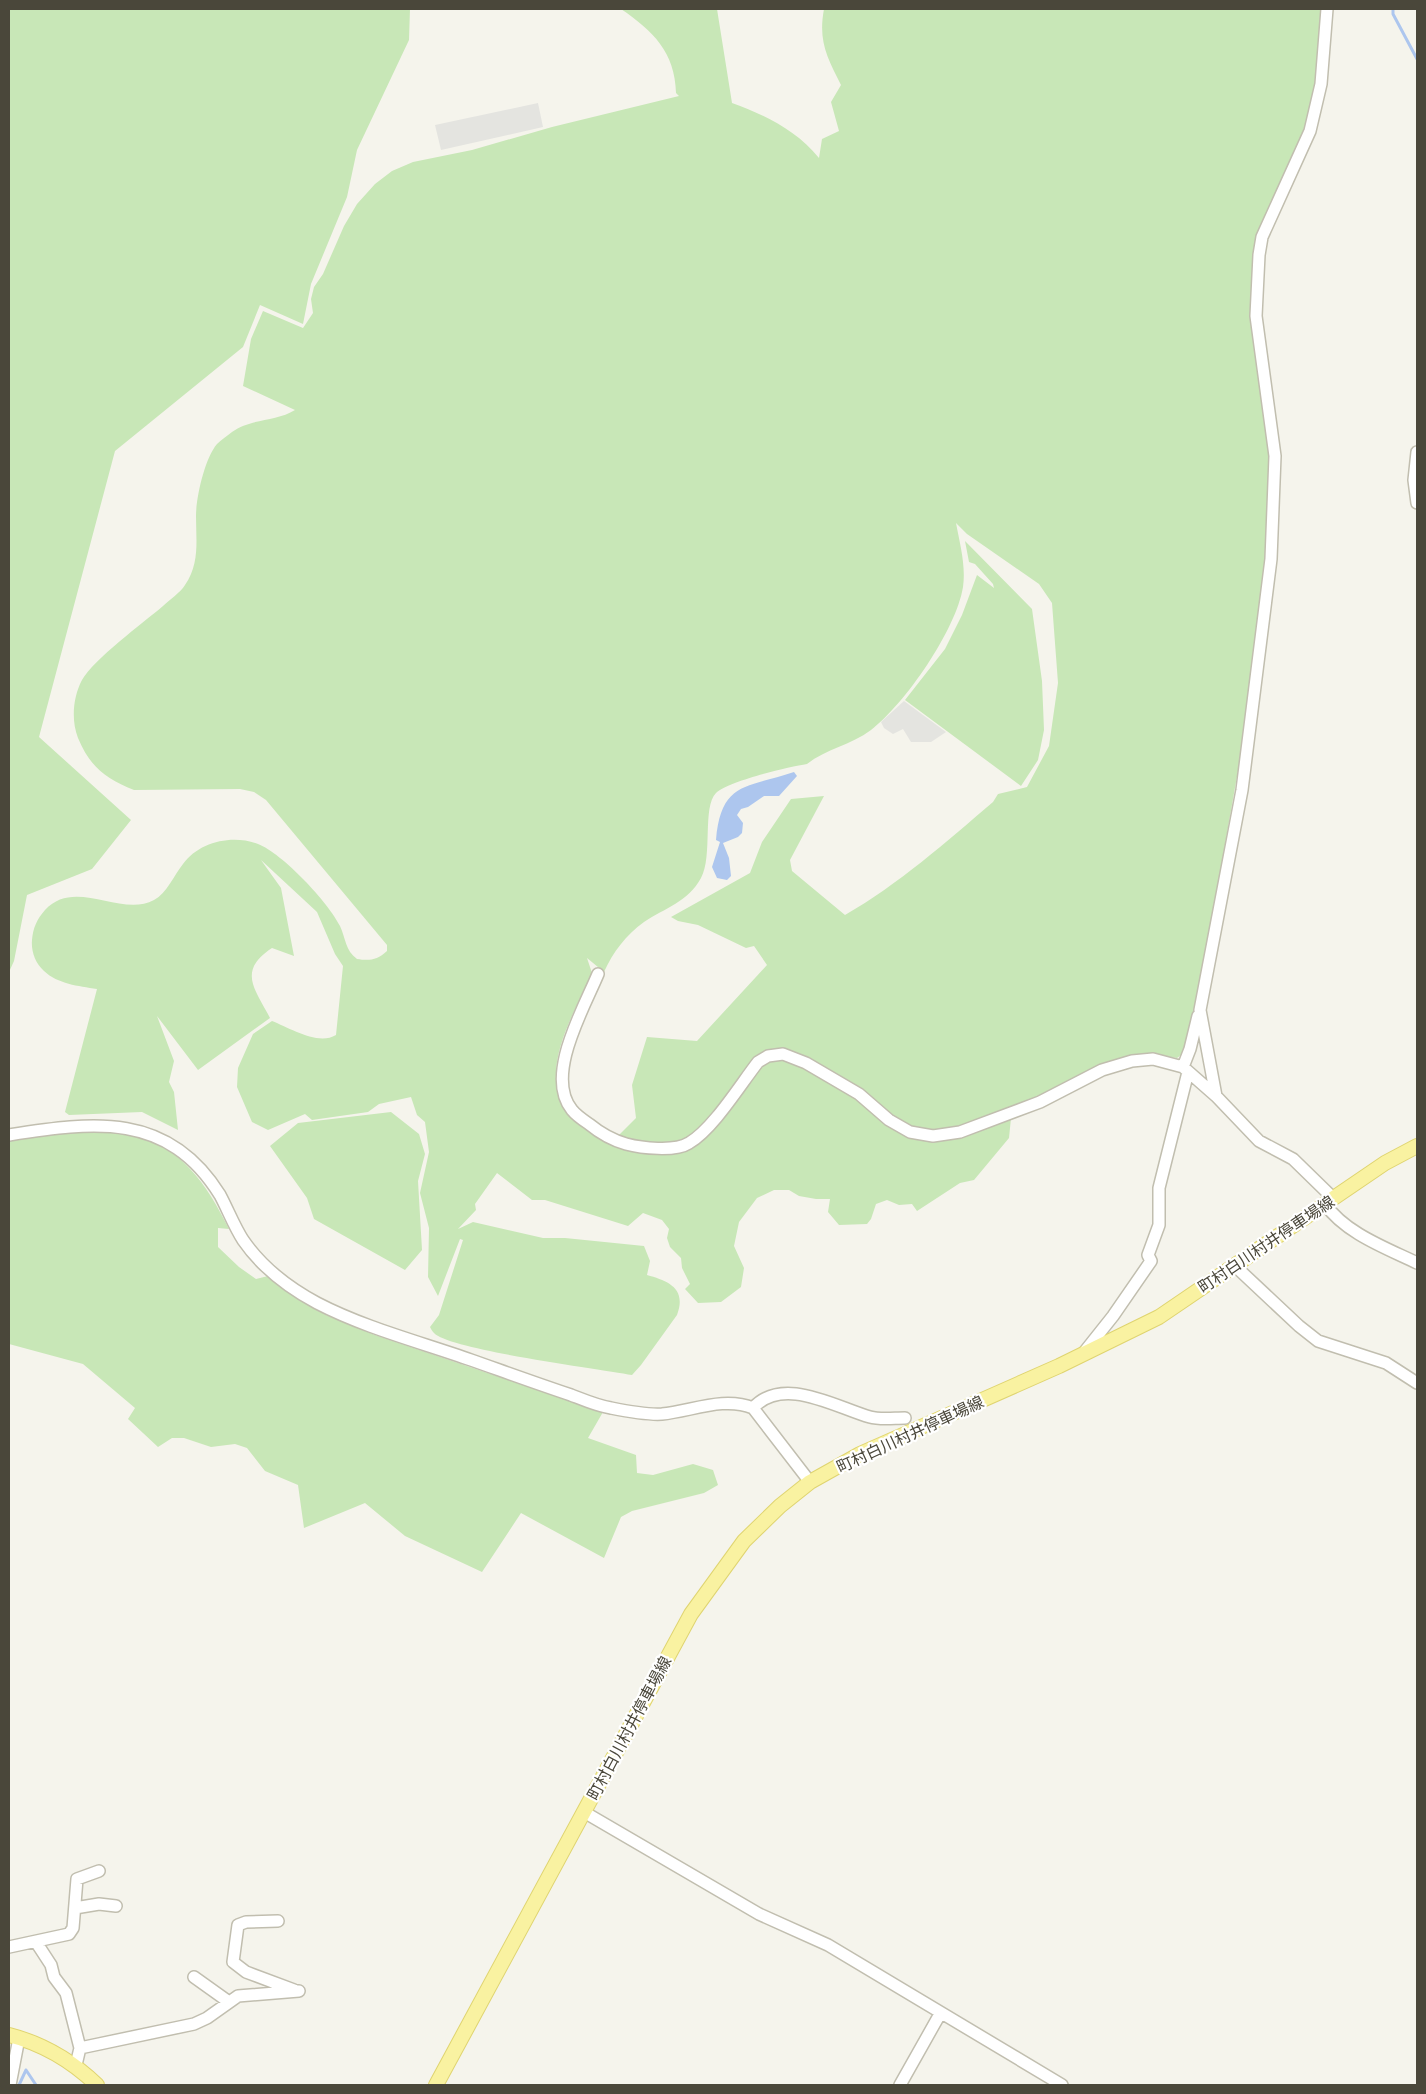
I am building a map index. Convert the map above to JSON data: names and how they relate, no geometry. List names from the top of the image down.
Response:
{
  "streets": {
    "main road": ["町村白川村井停車場線"]
  }
}
